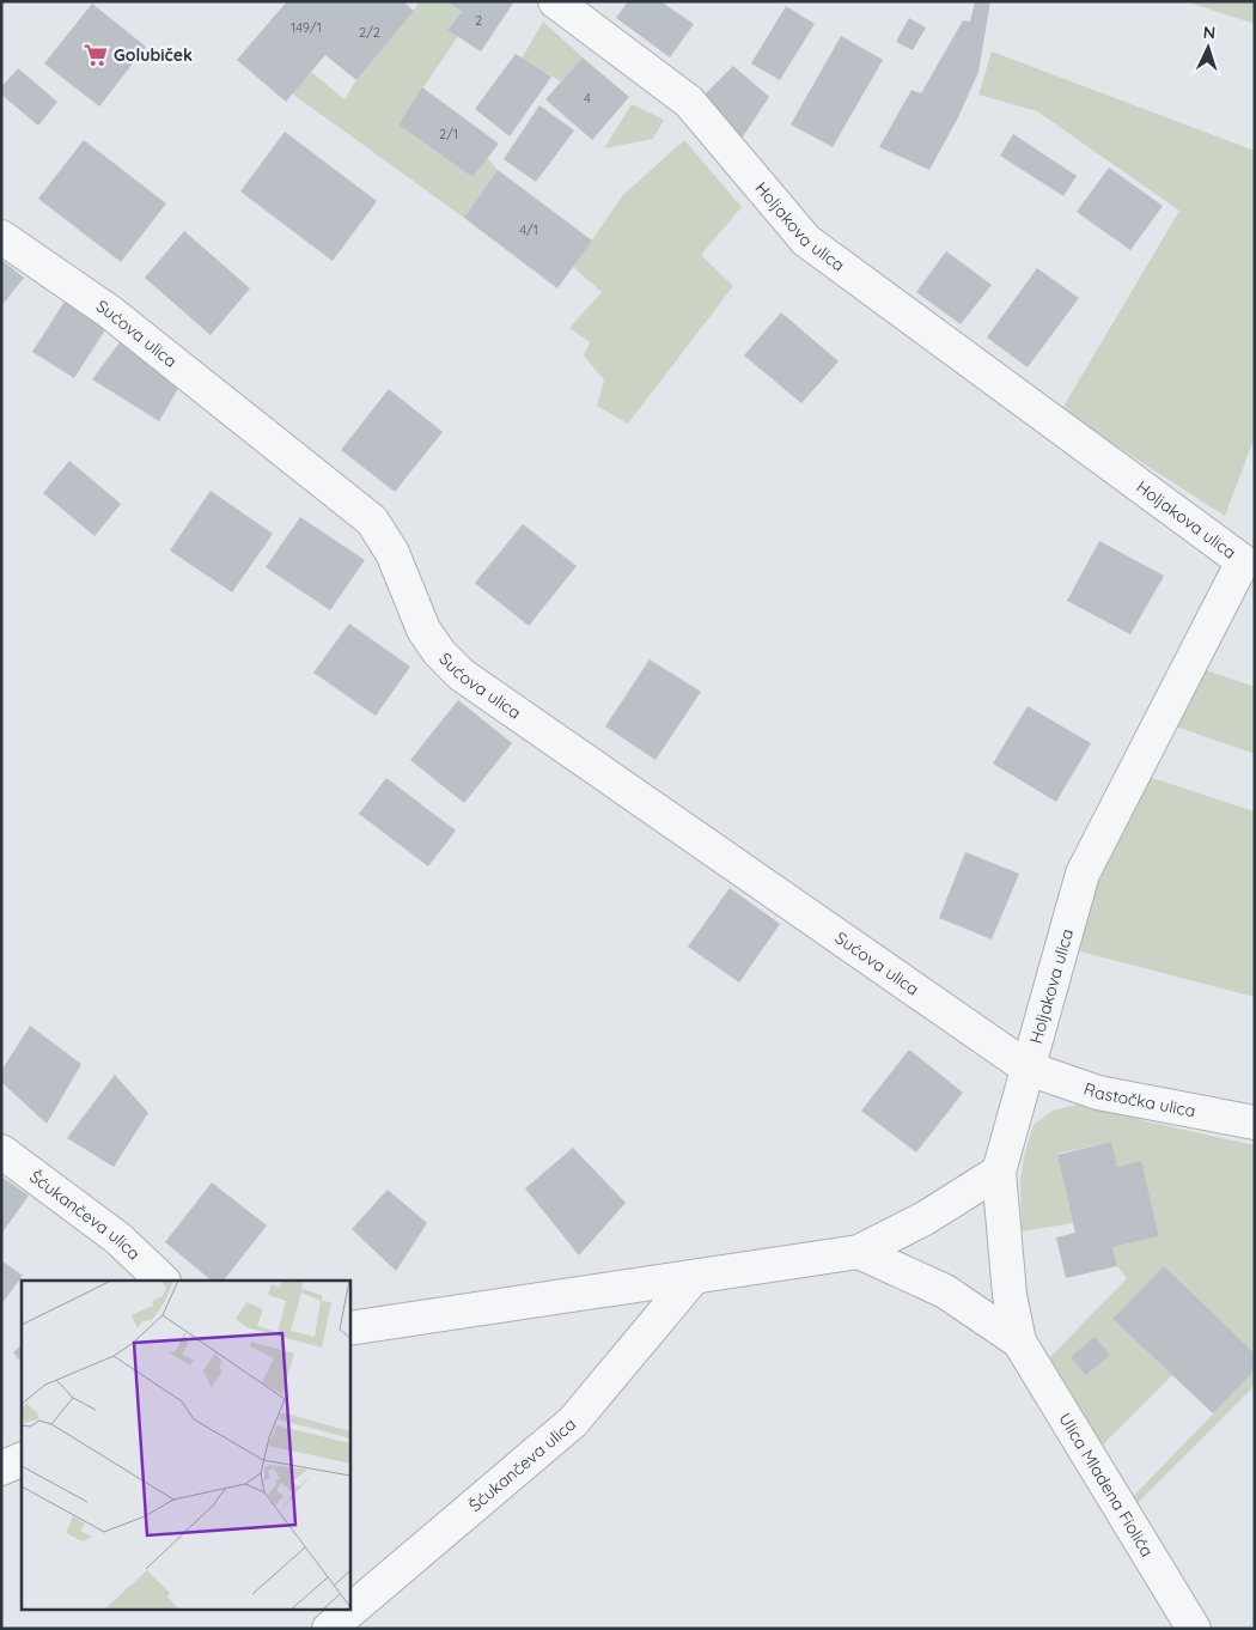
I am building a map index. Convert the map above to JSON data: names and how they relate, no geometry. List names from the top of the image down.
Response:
{
  "streets": {
    "street": [
      "Holjakova ulica",
      "Sućova ulica",
      "Rastočka ulica",
      "Šćukančeva ulica",
      "Ulica Mladena Fiolića"
    ]
  },
  "crossings": [
    ["Holjakova ulica", "Sućova ulica"],
    ["Holjakova ulica", "Rastočka ulica"],
    ["Holjakova ulica", "Ulica Mladena Fiolića"],
    ["Sućova ulica", "Rastočka ulica"]
  ],
  "places": {
    "supermarket": ["Golubiček"]
  },
  "house_numbers": [
    "2",
    "149/1",
    "2/2",
    "4",
    "2/1",
    "4/1"
  ],
  "north": "top"
}
